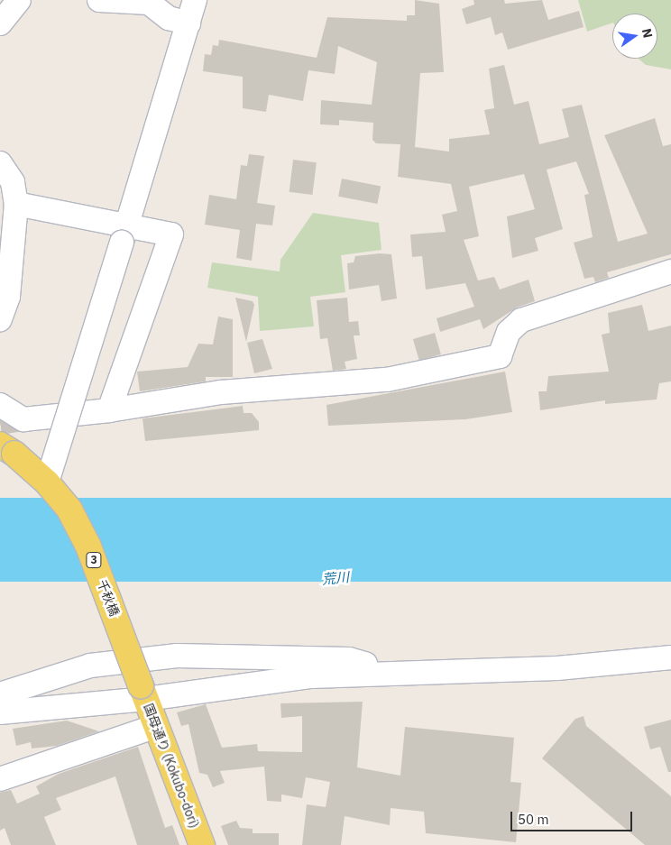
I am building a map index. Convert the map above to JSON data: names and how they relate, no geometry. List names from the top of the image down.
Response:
{
  "streets": {
    "main road": ["3", "千秋橋", "国母通り (Kokubo-dori)"]
  },
  "crossings": [
    ["千秋橋", "国母通り (Kokubo-dori)"]
  ],
  "water": ["荒川"],
  "scale_bar": "50 m",
  "north": "right"
}
